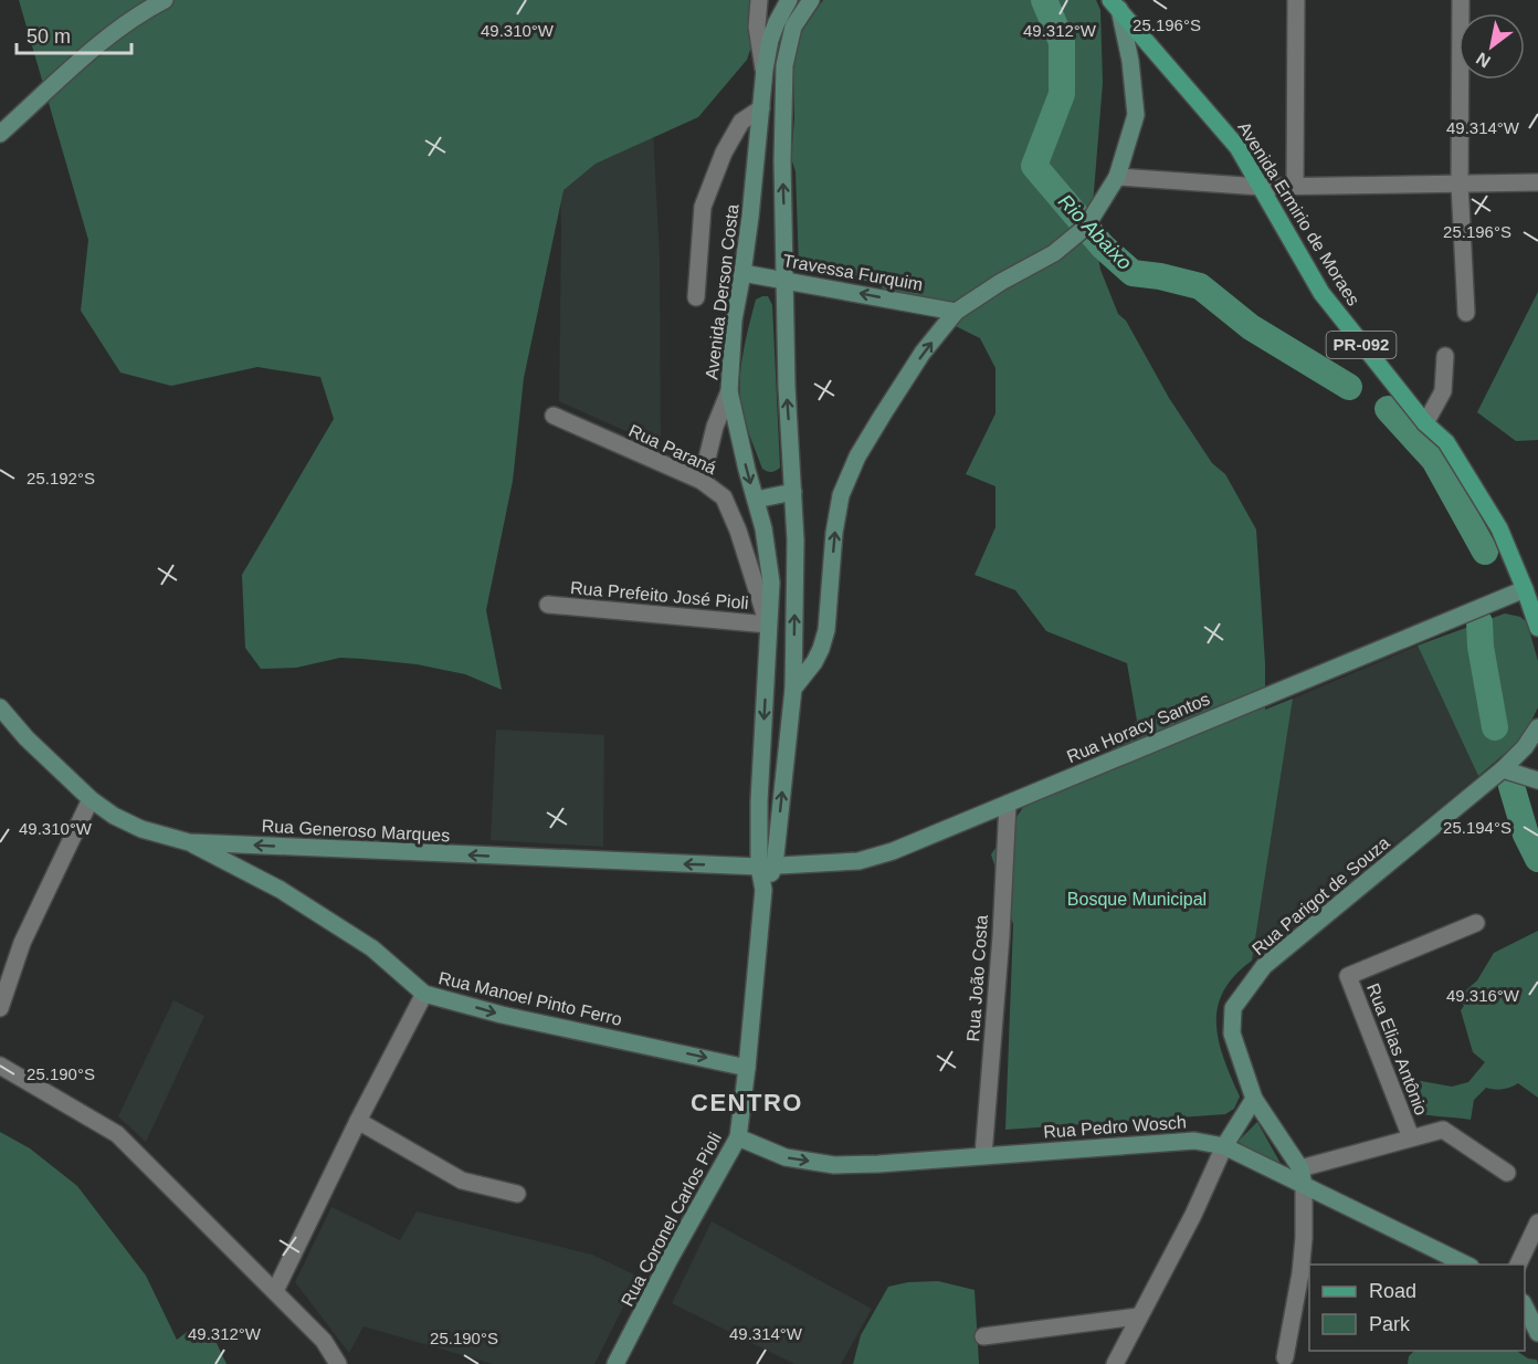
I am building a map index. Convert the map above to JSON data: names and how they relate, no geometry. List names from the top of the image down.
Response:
{
  "streets": {
    "main road": ["Avenida Ermirio de Moraes", "PR-092"],
    "street": [
      "Travessa Furquim",
      "Avenida Derson Costa",
      "Rua Paraná",
      "Rua Prefeito José Pioli",
      "Rua Horacy Santos",
      "Rua Generoso Marques",
      "Rua Parigot de Souza",
      "Rua João Costa",
      "Rua Manoel Pinto Ferro",
      "Rua Elias Antônio",
      "Rua Pedro Wosch",
      "Rua Coronel Carlos Pioli"
    ]
  },
  "crossings": [
    ["Avenida Ermirio de Moraes", "Rua Horacy Santos"],
    ["Travessa Furquim", "Avenida Derson Costa"],
    ["Avenida Derson Costa", "Rua Paraná"],
    ["Avenida Derson Costa", "Rua Prefeito José Pioli"],
    ["Avenida Derson Costa", "Rua Horacy Santos"],
    ["Avenida Derson Costa", "Rua Generoso Marques"],
    ["Avenida Derson Costa", "Rua Coronel Carlos Pioli"],
    ["Rua Paraná", "Rua Prefeito José Pioli"],
    ["Rua Horacy Santos", "Rua Generoso Marques"],
    ["Rua Horacy Santos", "Rua João Costa"],
    ["Rua Horacy Santos", "Rua Coronel Carlos Pioli"],
    ["Rua Generoso Marques", "Rua Manoel Pinto Ferro"],
    ["Rua Generoso Marques", "Rua Coronel Carlos Pioli"],
    ["Rua Parigot de Souza", "Rua Pedro Wosch"],
    ["Rua João Costa", "Rua Pedro Wosch"],
    ["Rua Manoel Pinto Ferro", "Rua Coronel Carlos Pioli"],
    ["Rua Pedro Wosch", "Rua Coronel Carlos Pioli"]
  ],
  "one_way": ["Travessa Furquim", "Rua Generoso Marques", "Rua Manoel Pinto Ferro"],
  "districts": ["CENTRO"],
  "water": ["Rio Abaixo"],
  "parks": ["Bosque Municipal"],
  "legend": ["Road", "Park"],
  "scale_bar": "50 m",
  "north": "bottom left",
  "coordinates": [
    "25.196°S",
    "49.310°W",
    "49.312°W",
    "49.314°W",
    "25.192°S",
    "25.194°S",
    "49.316°W",
    "25.190°S"
  ]
}
